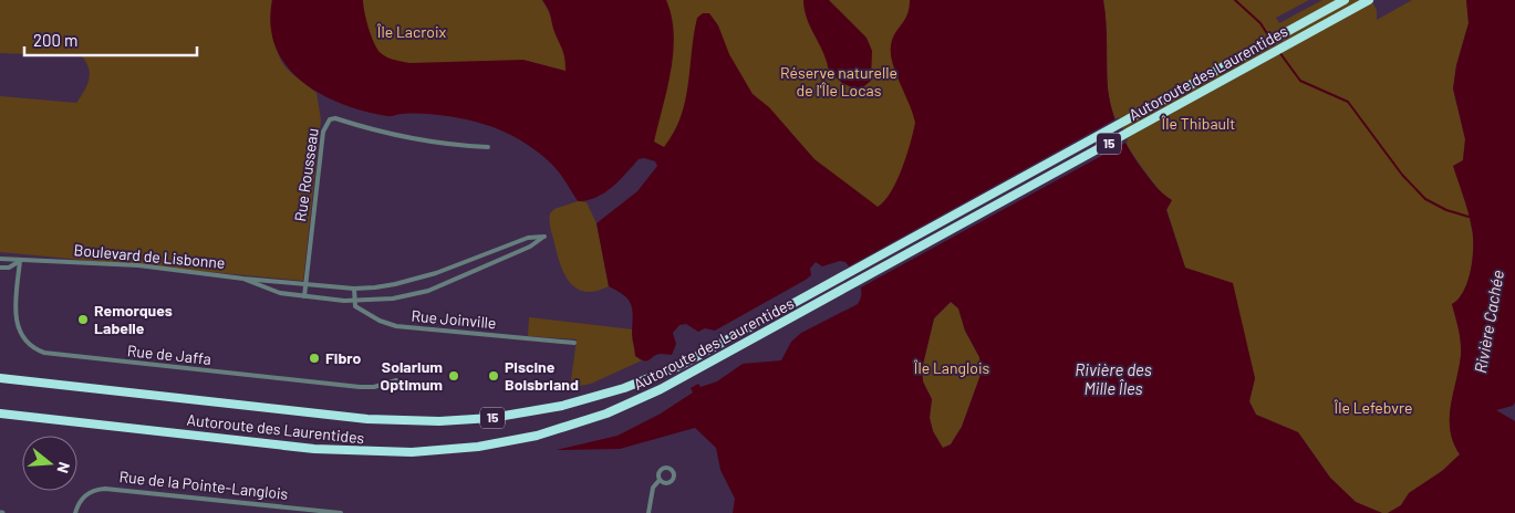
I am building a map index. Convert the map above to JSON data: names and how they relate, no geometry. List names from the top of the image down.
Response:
{
  "streets": {
    "highway": ["Autoroute des Laurentides", "15"],
    "street": [
      "Rue Rousseau",
      "Boulevard de Lisbonne",
      "Rue Joinville",
      "Rue de Jaffa",
      "Rue de la Pointe-Langlois"
    ]
  },
  "crossings": [
    ["Rue Rousseau", "Boulevard de Lisbonne"],
    ["Boulevard de Lisbonne", "Rue Joinville"],
    ["Boulevard de Lisbonne", "Rue de Jaffa"]
  ],
  "water": ["Rivière Cachée", "Rivière des Mille Îles"],
  "parks": [
    "Île Lacroix",
    "Réserve naturelle de l'Île Locas",
    "Île Thibault",
    "Île Langlois",
    "Île Lefebvre"
  ],
  "places": [
    "Remorques Labelle",
    "Fibro",
    "Solarium Optimum",
    "Piscine Boisbriand"
  ],
  "scale_bar": "200 m",
  "north": "right"
}
